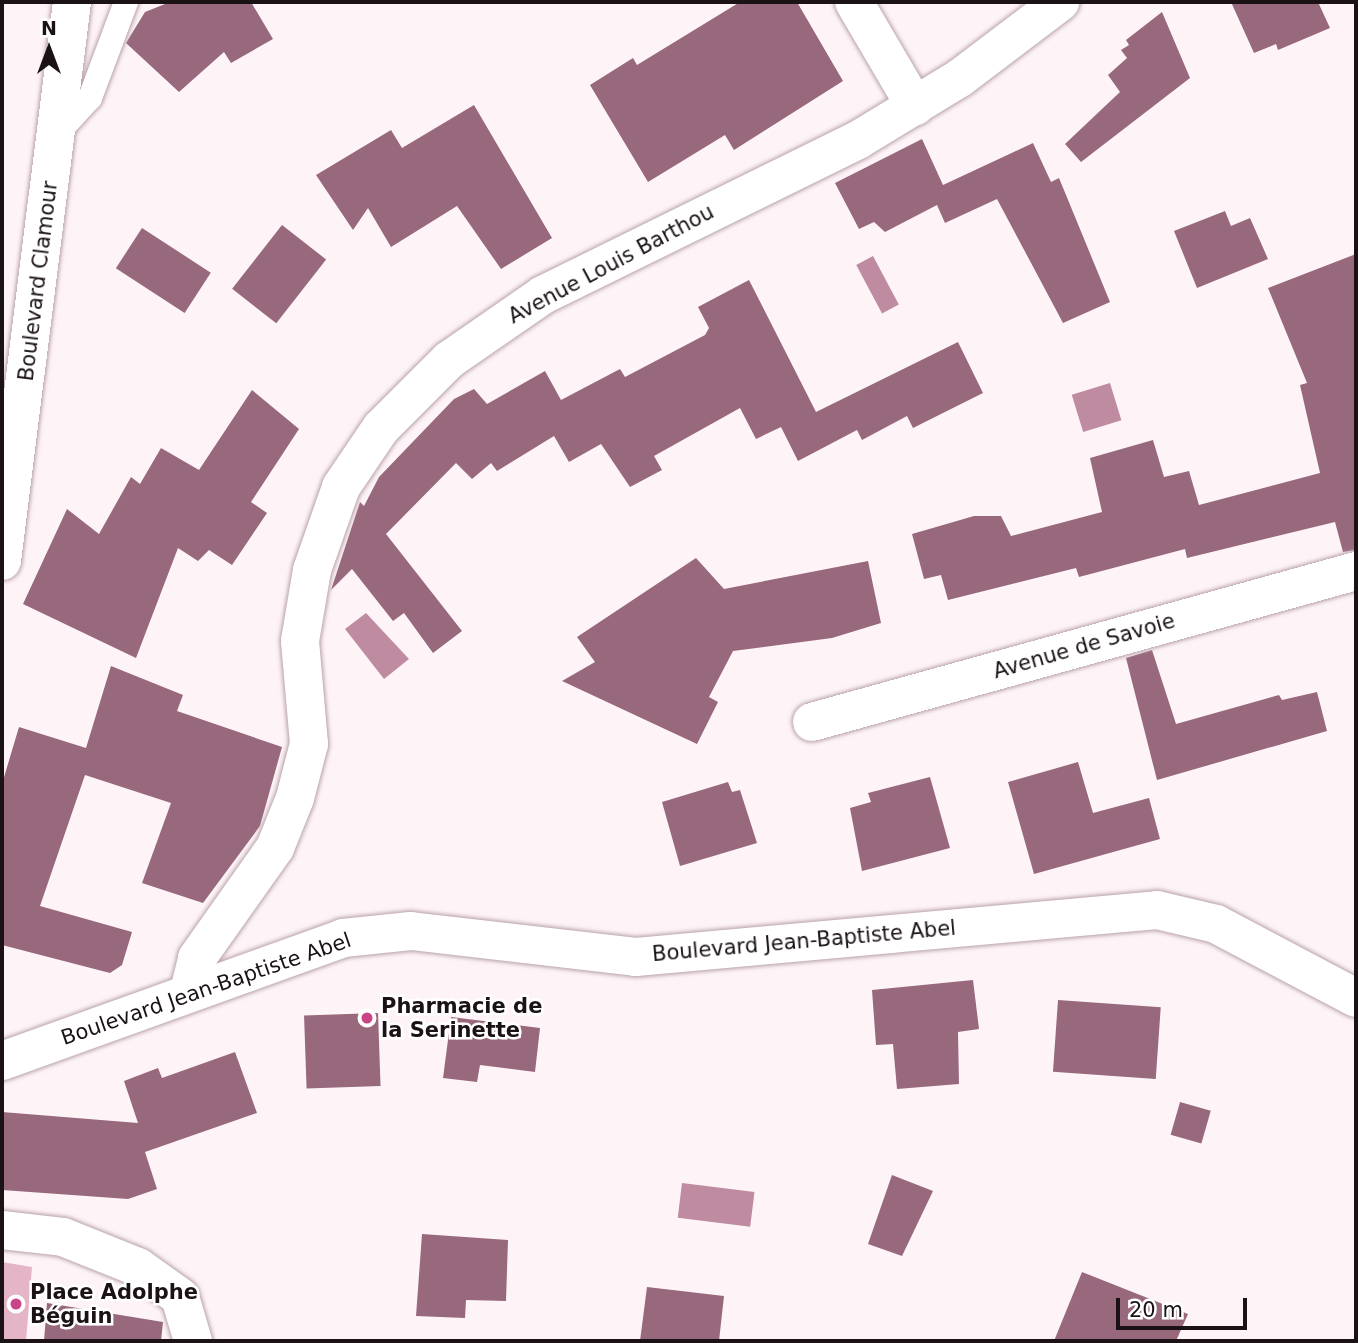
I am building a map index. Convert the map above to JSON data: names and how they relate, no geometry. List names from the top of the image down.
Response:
{
  "streets": {
    "street": [
      "Avenue Louis Barthou",
      "Boulevard Clamour",
      "Avenue de Savoie",
      "Boulevard Jean-Baptiste Abel"
    ]
  },
  "crossings": [
    ["Avenue Louis Barthou", "Boulevard Jean-Baptiste Abel"]
  ],
  "places": ["Pharmacie de la Serinette", "Place Adolphe Béguin"],
  "scale_bar": "20 m",
  "north": "top"
}
